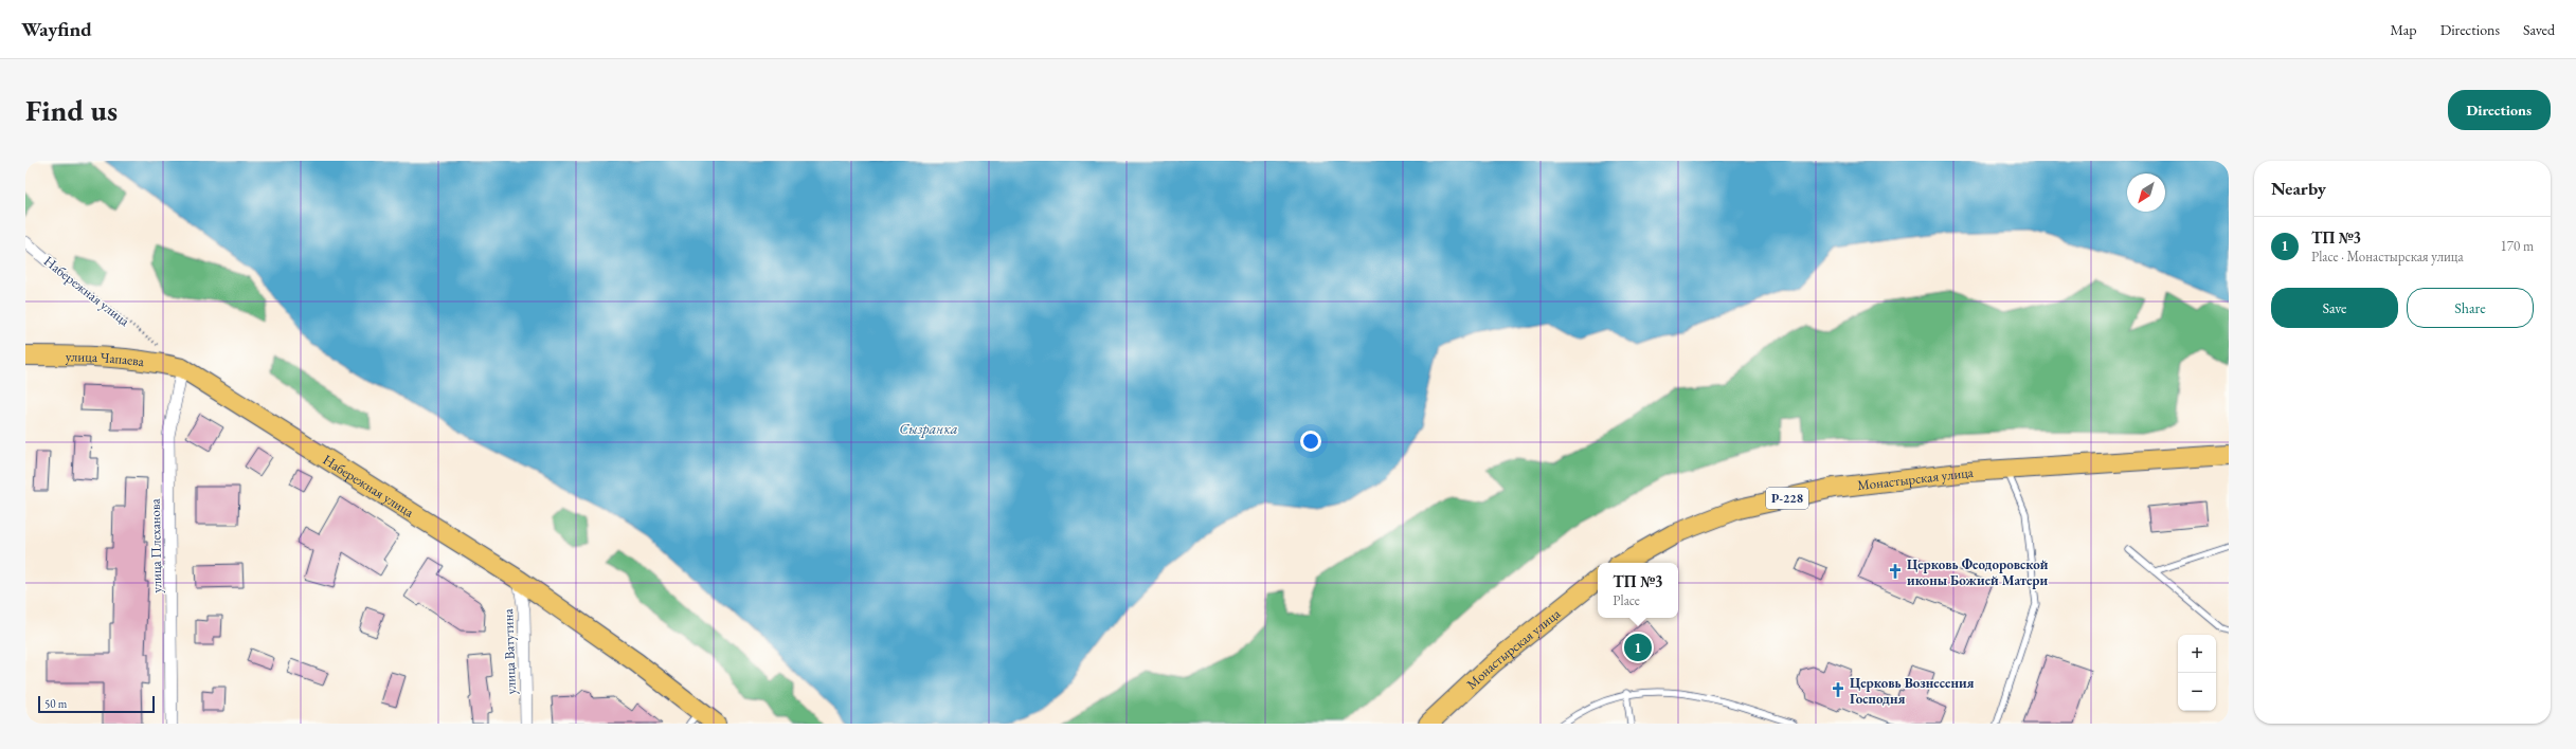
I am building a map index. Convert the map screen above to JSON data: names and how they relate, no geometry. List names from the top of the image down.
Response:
{
  "streets": {
    "main road": [
      "Набережная улица",
      "улица Чапаева",
      "Монастырская улица",
      "Р-228"
    ],
    "street": ["улица Плеханова", "улица Ватутина"]
  },
  "crossings": [
    ["Набережная улица", "улица Чапаева"],
    ["Набережная улица", "улица Плеханова"],
    ["Набережная улица", "улица Ватутина"],
    ["улица Чапаева", "улица Плеханова"]
  ],
  "water": ["Сызранка"],
  "places": {
    "church": ["Церковь Феодоровской иконы Божией Матери", "Церковь Вознесения Господня"]
  },
  "scale_bar": "50 m",
  "north": "bottom left",
  "page": {
    "header": "Wayfind",
    "nav": ["Map", "Directions", "Saved"],
    "buttons": [
      "Directions",
      ["Save", "Share"]
    ],
    "title": "Find us",
    "heading": "Nearby",
    "list": [
      {
        "mark": "1",
        "name": "ТП №3",
        "note": "Place · Монастырская улица",
        "value": "170 m"
      }
    ],
    "popup": ["ТП №3", "Place"],
    "pins": "1",
    "map_buttons": ["+", "−"],
    "scale": "50 m"
  }
}
